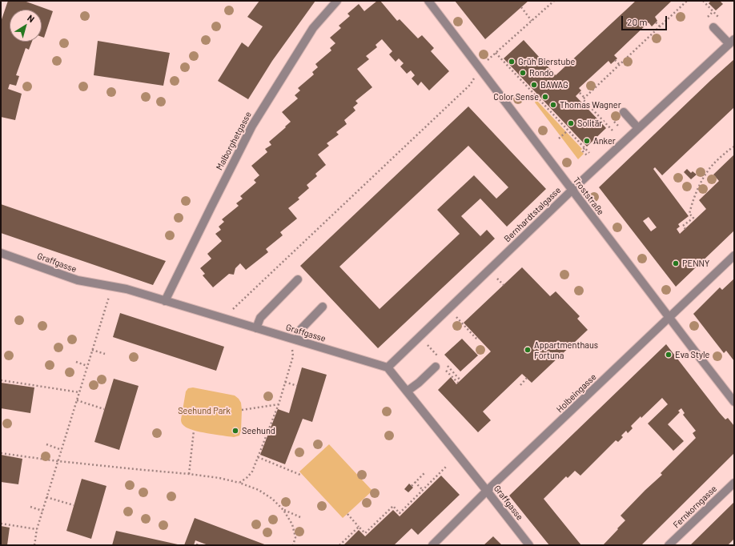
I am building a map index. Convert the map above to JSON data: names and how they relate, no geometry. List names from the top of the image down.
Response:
{
  "streets": {
    "street": [
      "Malborghetgasse",
      "Troststraße",
      "Bernhardtstalgasse",
      "Graffgasse",
      "Holbeingasse",
      "Fernkorngasse"
    ]
  },
  "crossings": [
    ["Malborghetgasse", "Graffgasse"],
    ["Troststraße", "Bernhardtstalgasse"],
    ["Troststraße", "Holbeingasse"],
    ["Bernhardtstalgasse", "Graffgasse"],
    ["Graffgasse", "Holbeingasse"]
  ],
  "parks": ["Seehund Park"],
  "places": [
    "Grüh Bierstube",
    "Rondo",
    "BAWAG",
    "Color Sense",
    "Thomas Wagner",
    "Solitär",
    "Anker",
    "PENNY",
    "Appartmenthaus Fortuna",
    "Eva Style",
    "Seehund"
  ],
  "scale_bar": "20 m",
  "north": "top right"
}
